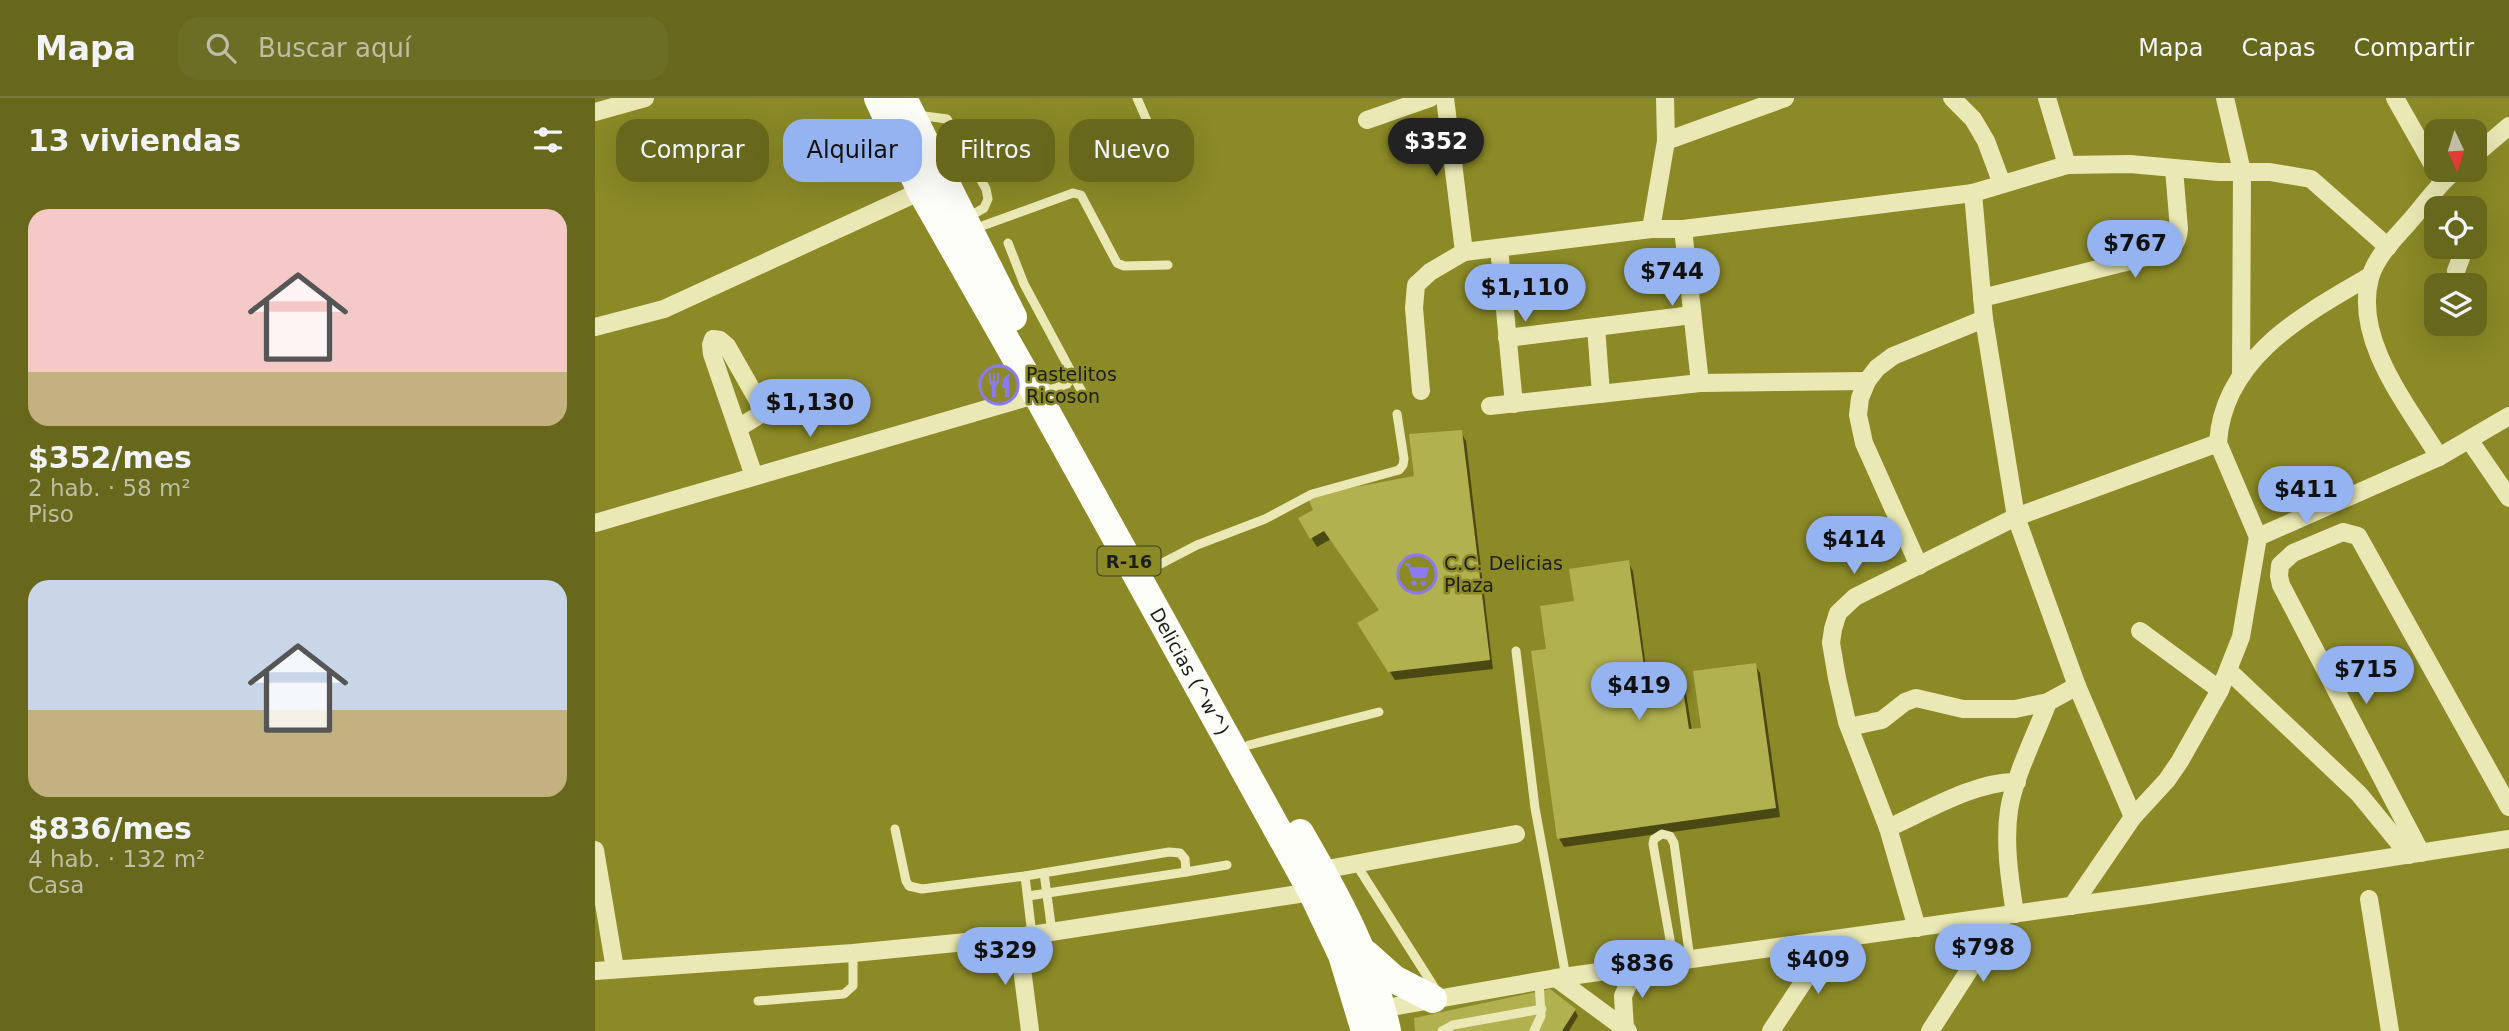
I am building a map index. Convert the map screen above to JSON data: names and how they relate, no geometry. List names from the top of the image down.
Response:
{
  "streets": {
    "main road": ["R-16", "Delicias (^w^)"]
  },
  "places": {
    "restaurant": ["Pastelitos Ricoson"],
    "supermarket": ["C.C. Delicias Plaza"]
  },
  "north": "bottom",
  "page": {
    "header": "Mapa",
    "search": "Buscar aquí",
    "nav": ["Mapa", "Capas", "Compartir"],
    "heading": "13 viviendas",
    "price": [
      "$352",
      "$767",
      "$744",
      "$1,110",
      "$1,130",
      "$411",
      "$414",
      "$715",
      "$419",
      "$798",
      "$329",
      "$409",
      "$836"
    ],
    "chip": [
      "Comprar",
      "Alquilar",
      "Filtros",
      "Nuevo"
    ],
    "list": [
      {
        "name": "$352/mes",
        "note": "2 hab. · 58 m² · Piso"
      },
      {
        "name": "$836/mes",
        "note": "4 hab. · 132 m² · Casa"
      }
    ]
  }
}
